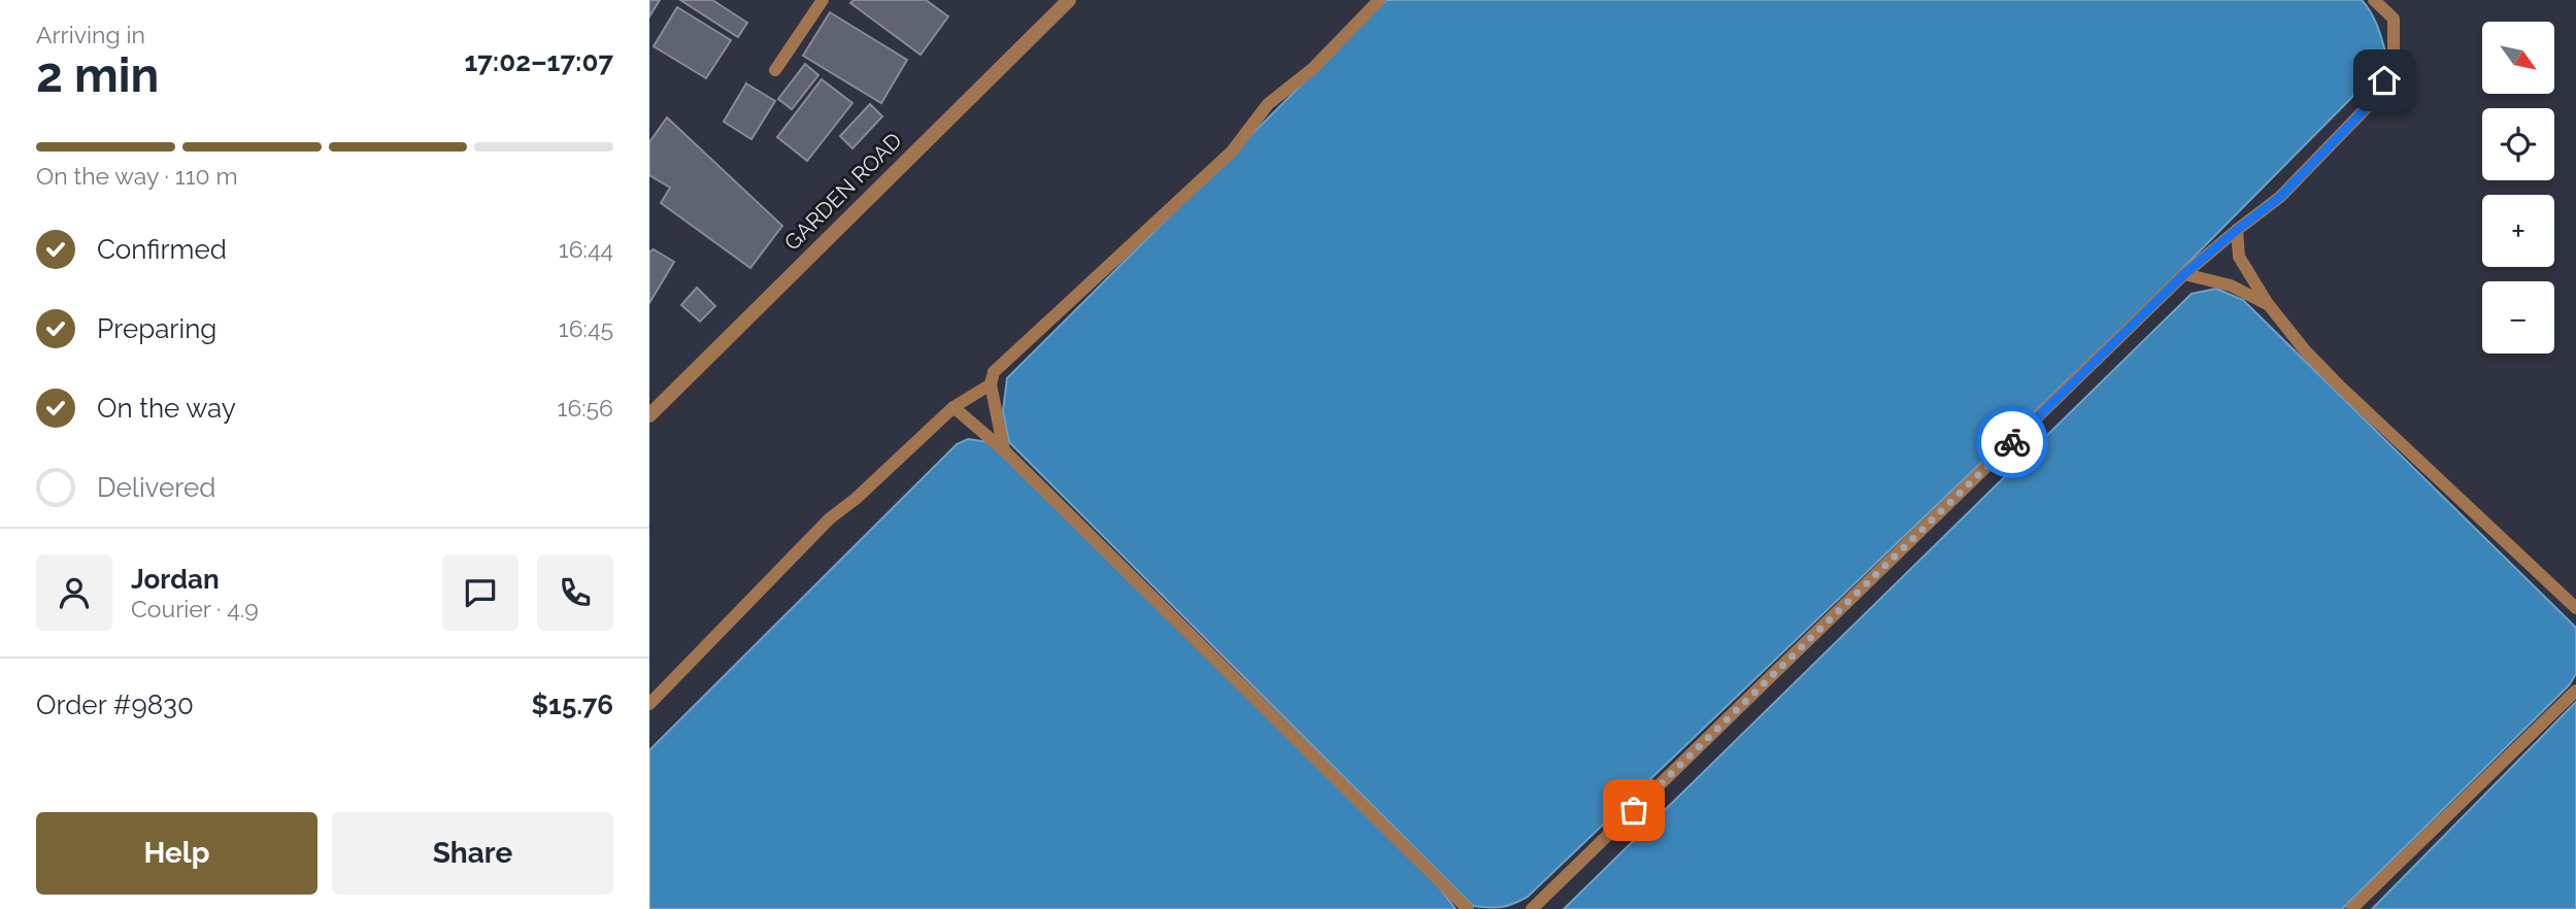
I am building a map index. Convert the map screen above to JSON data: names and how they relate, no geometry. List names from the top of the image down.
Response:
{
  "streets": {
    "street": ["GARDEN ROAD"]
  },
  "north": "bottom right",
  "page": {
    "heading": ["2 min", "Arriving in", "17:02–17:07"],
    "panel": [
      "Jordan",
      "Courier · 4.9",
      "Order #9830",
      "$15.76"
    ],
    "map_buttons": ["+", "−"],
    "bar": "On the way · 110 m",
    "list": [
      ["Confirmed", "16:44"],
      ["Preparing", "16:45"],
      ["On the way", "16:56"],
      "Delivered"
    ],
    "buttons": ["Help", "Share"]
  }
}
